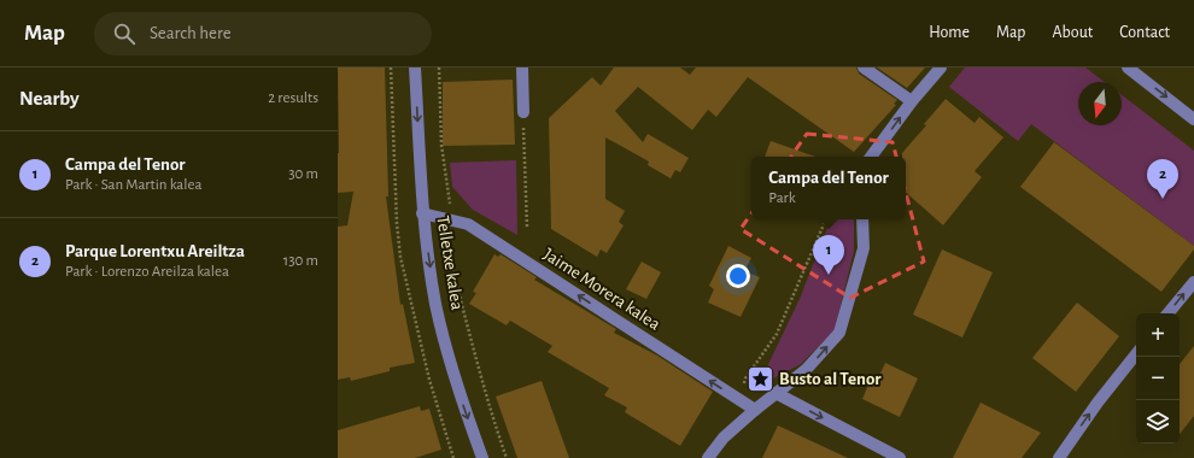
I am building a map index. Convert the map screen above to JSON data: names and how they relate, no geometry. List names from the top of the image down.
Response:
{
  "streets": {
    "street": ["Telletxe kalea", "Jaime Morera kalea"]
  },
  "crossings": [
    ["Telletxe kalea", "Jaime Morera kalea"]
  ],
  "one_way": ["Telletxe kalea", "Jaime Morera kalea"],
  "places": {
    "place": ["Busto al Tenor"]
  },
  "north": "bottom",
  "page": {
    "header": "Map",
    "search": "Search here",
    "nav": [
      "Home",
      "Map",
      "About",
      "Contact"
    ],
    "heading": ["Nearby", "2 results"],
    "list": [
      {
        "mark": "1",
        "name": "Campa del Tenor",
        "note": "Park · San Martin kalea",
        "value": "30 m"
      },
      {
        "mark": "2",
        "name": "Parque Lorentxu Areiltza",
        "note": "Park · Lorenzo Areilza kalea",
        "value": "130 m"
      }
    ],
    "popup": ["Campa del Tenor", "Park"],
    "pins": ["2", "1"],
    "map_buttons": ["+", "−"]
  }
}
